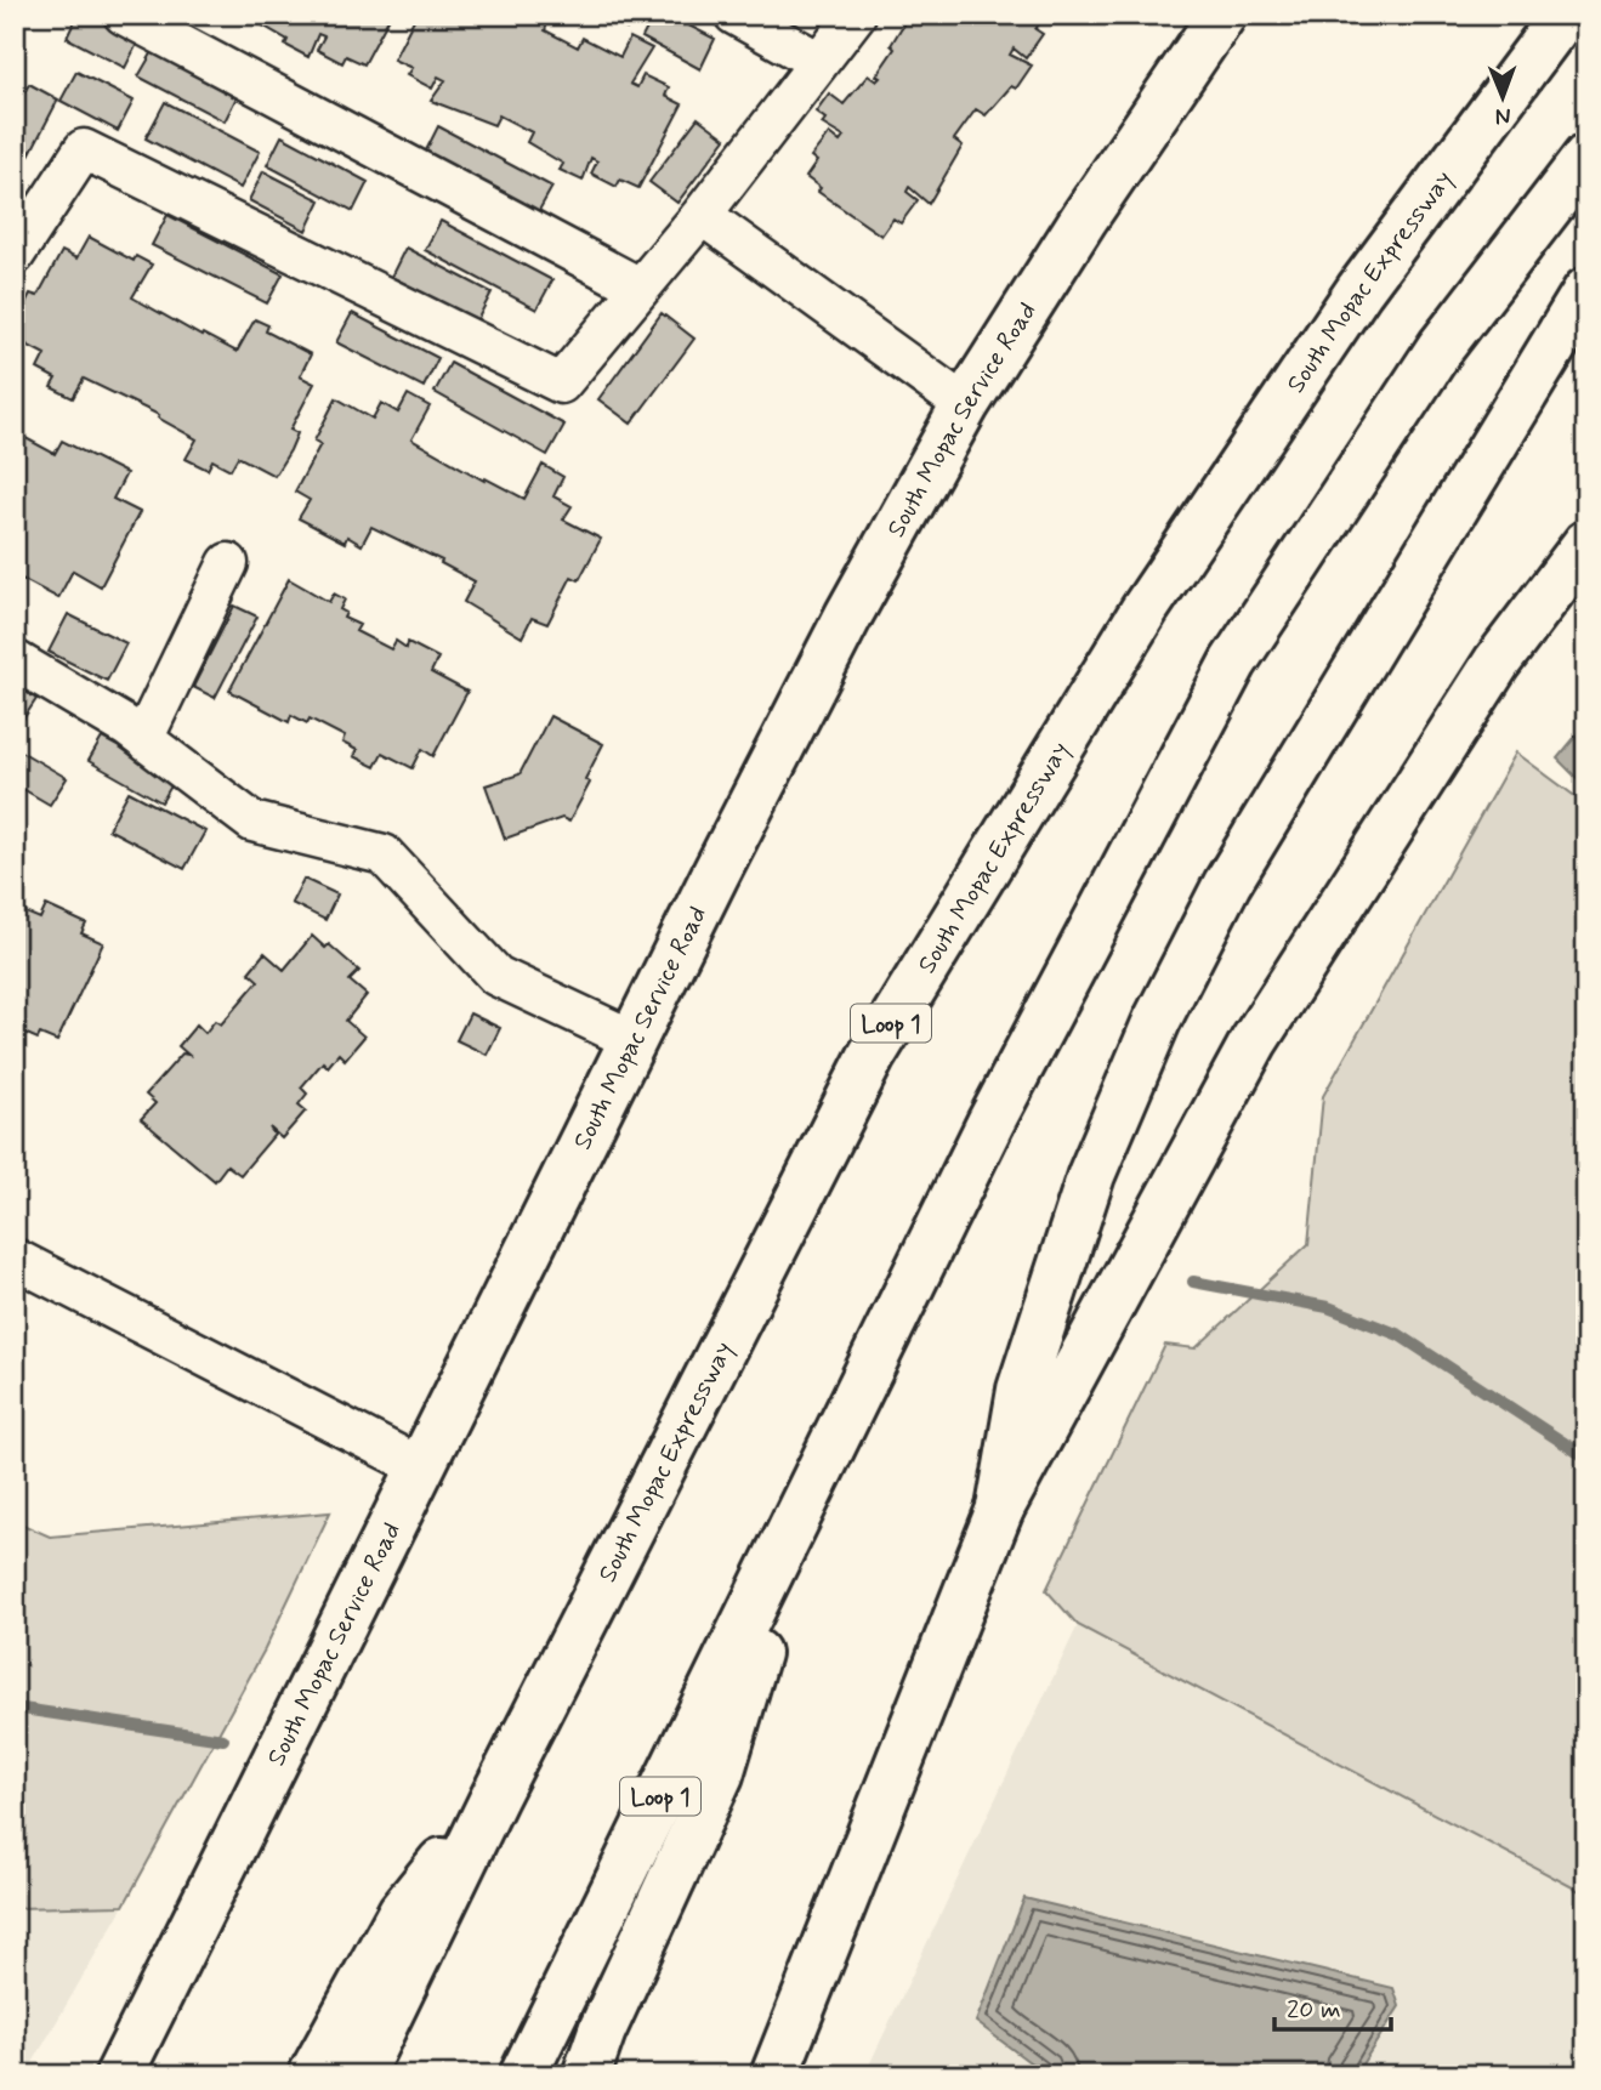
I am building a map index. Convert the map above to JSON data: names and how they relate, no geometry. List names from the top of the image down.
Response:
{
  "streets": {
    "main road": ["South Mopac Expressway", "South Mopac Service Road", "Loop 1"]
  },
  "scale_bar": "20 m",
  "north": "bottom"
}
